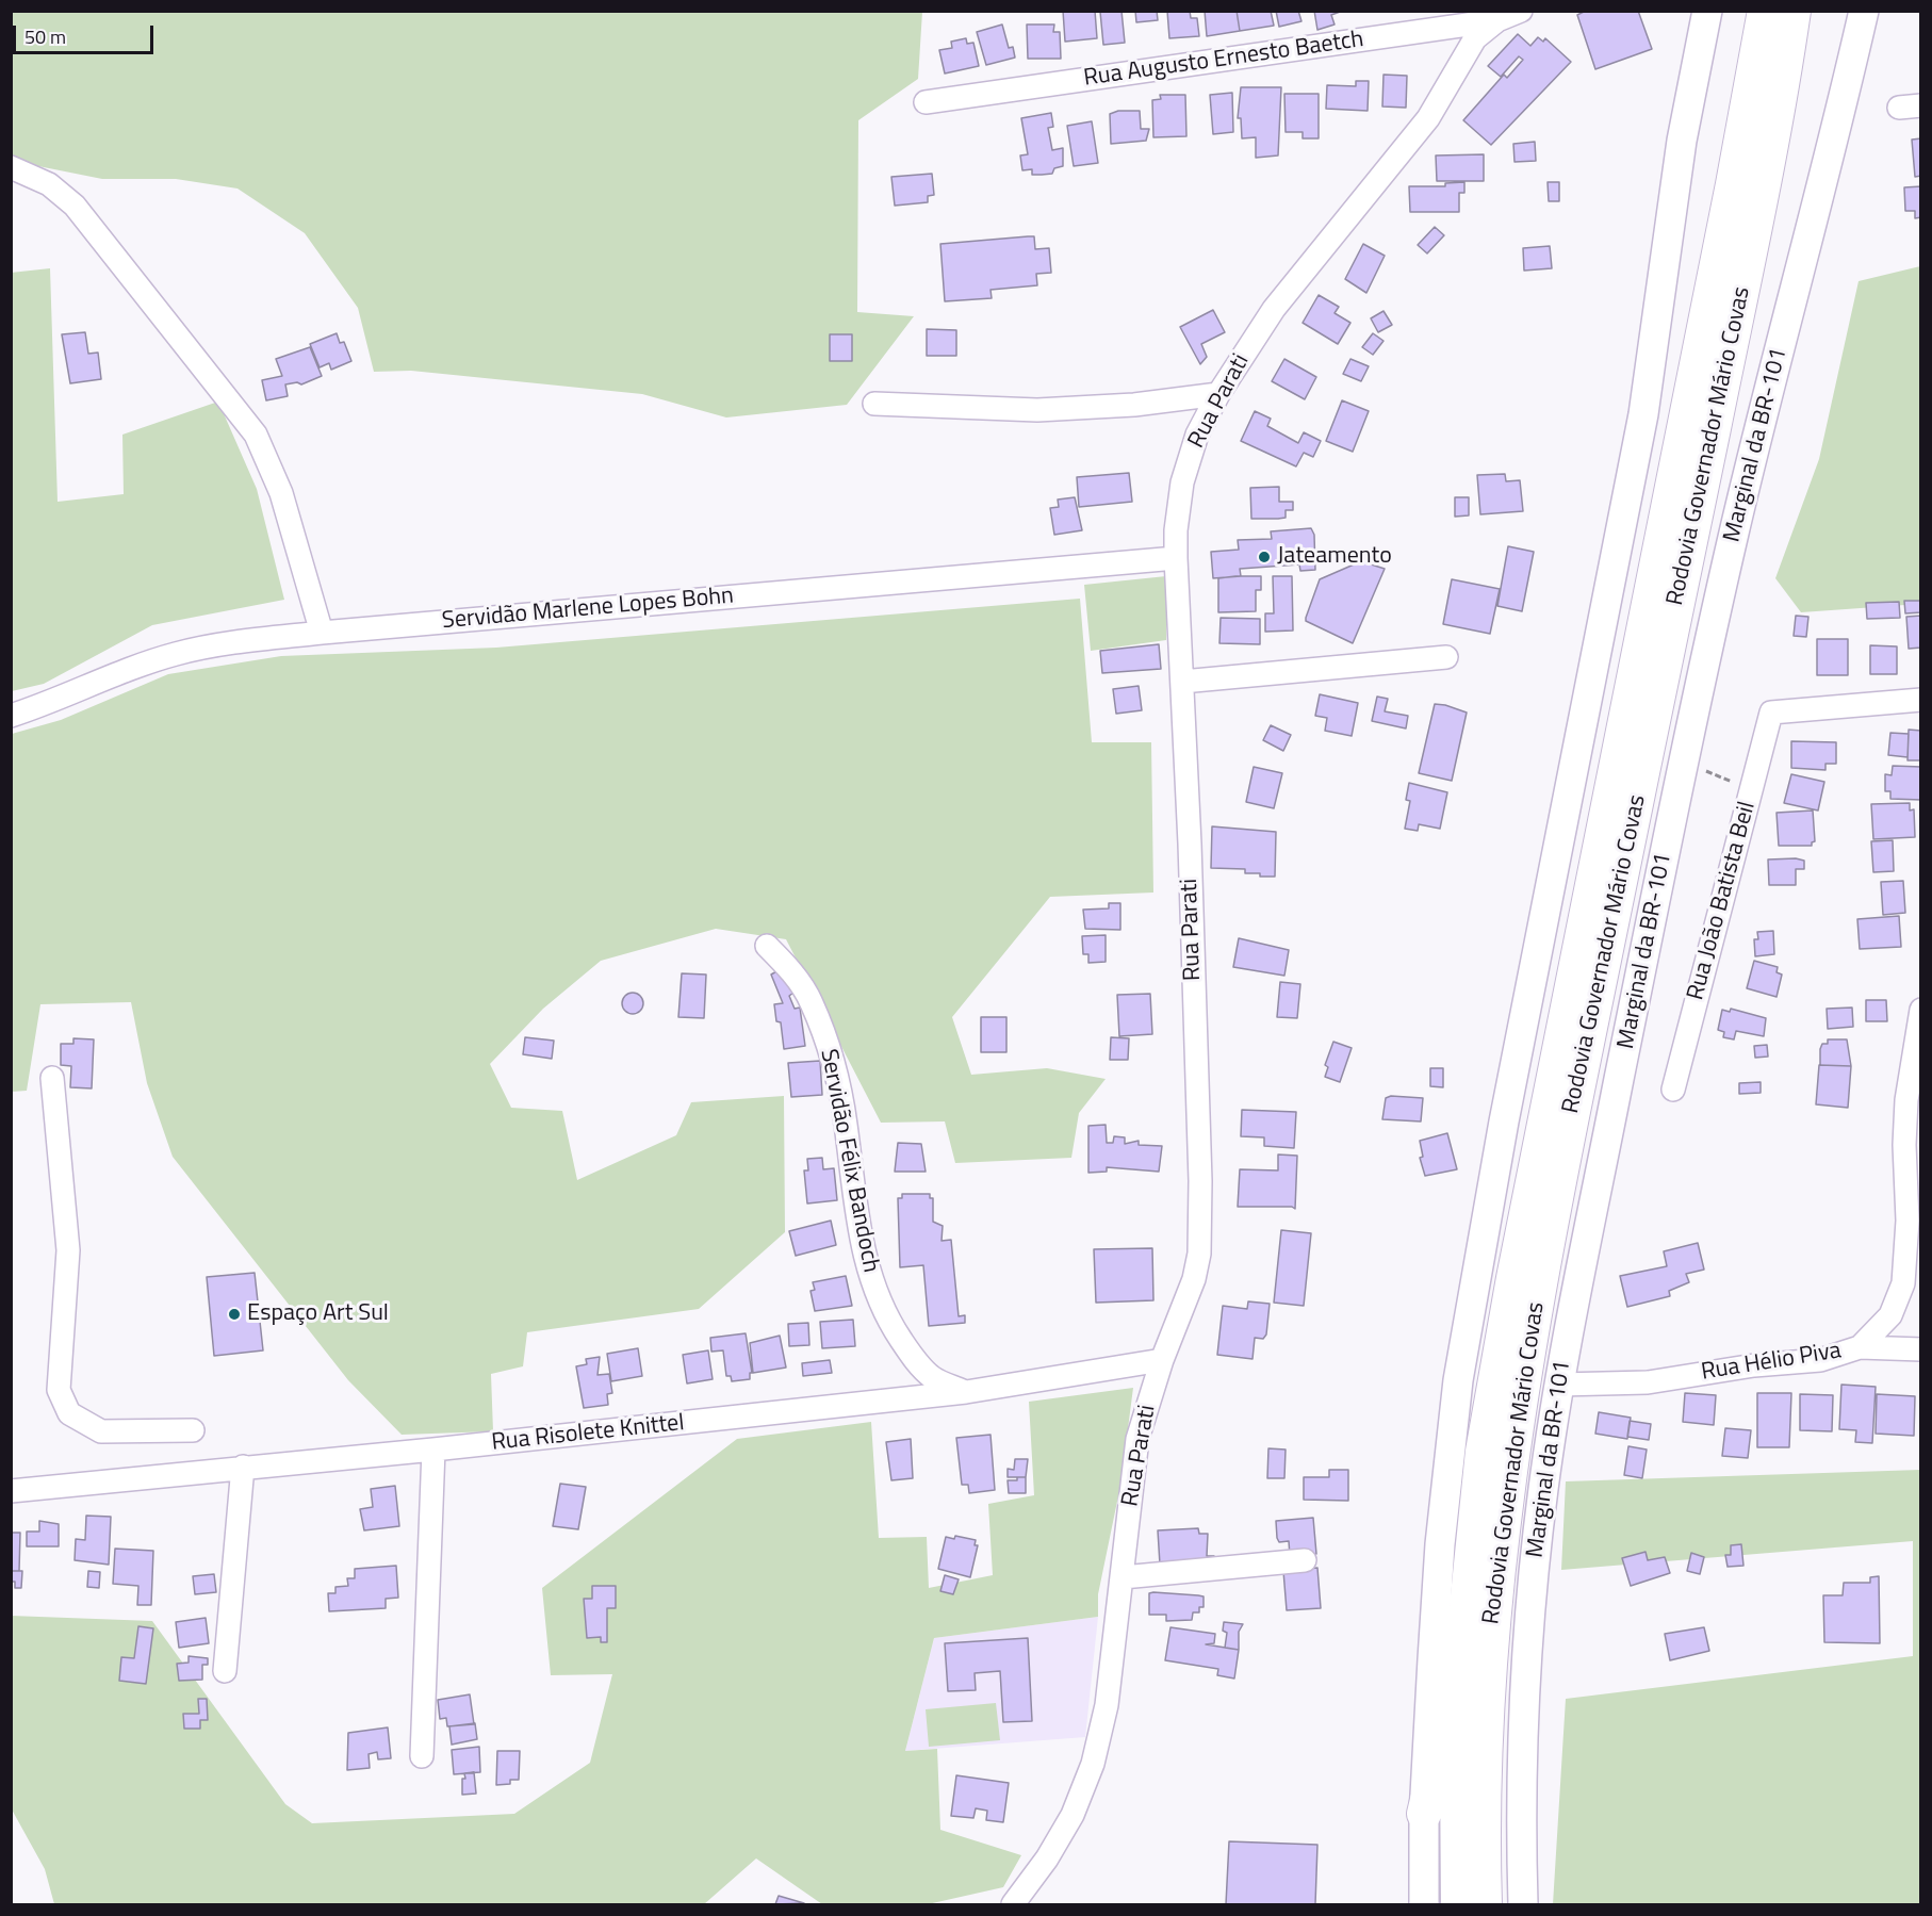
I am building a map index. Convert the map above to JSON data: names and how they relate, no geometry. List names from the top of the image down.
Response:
{
  "streets": {
    "highway": ["Rodovia Governador Mário Covas"],
    "main road": ["Marginal da BR-101"],
    "street": [
      "Rua Augusto Ernesto Baetch",
      "Rua Parati",
      "Servidão Marlene Lopes Bohn",
      "Rua João Batista Beil",
      "Servidão Félix Bandoch",
      "Rua Hélio Piva",
      "Rua Risolete Knittel"
    ]
  },
  "crossings": [
    ["Rua Augusto Ernesto Baetch", "Rua Parati"],
    ["Rua Parati", "Servidão Marlene Lopes Bohn"],
    ["Rua Parati", "Rua Risolete Knittel"],
    ["Marginal da BR-101", "Rua Hélio Piva"],
    ["Servidão Félix Bandoch", "Rua Risolete Knittel"]
  ],
  "places": ["Jateamento", "Espaço Art Sul"],
  "scale_bar": "50 m"
}
